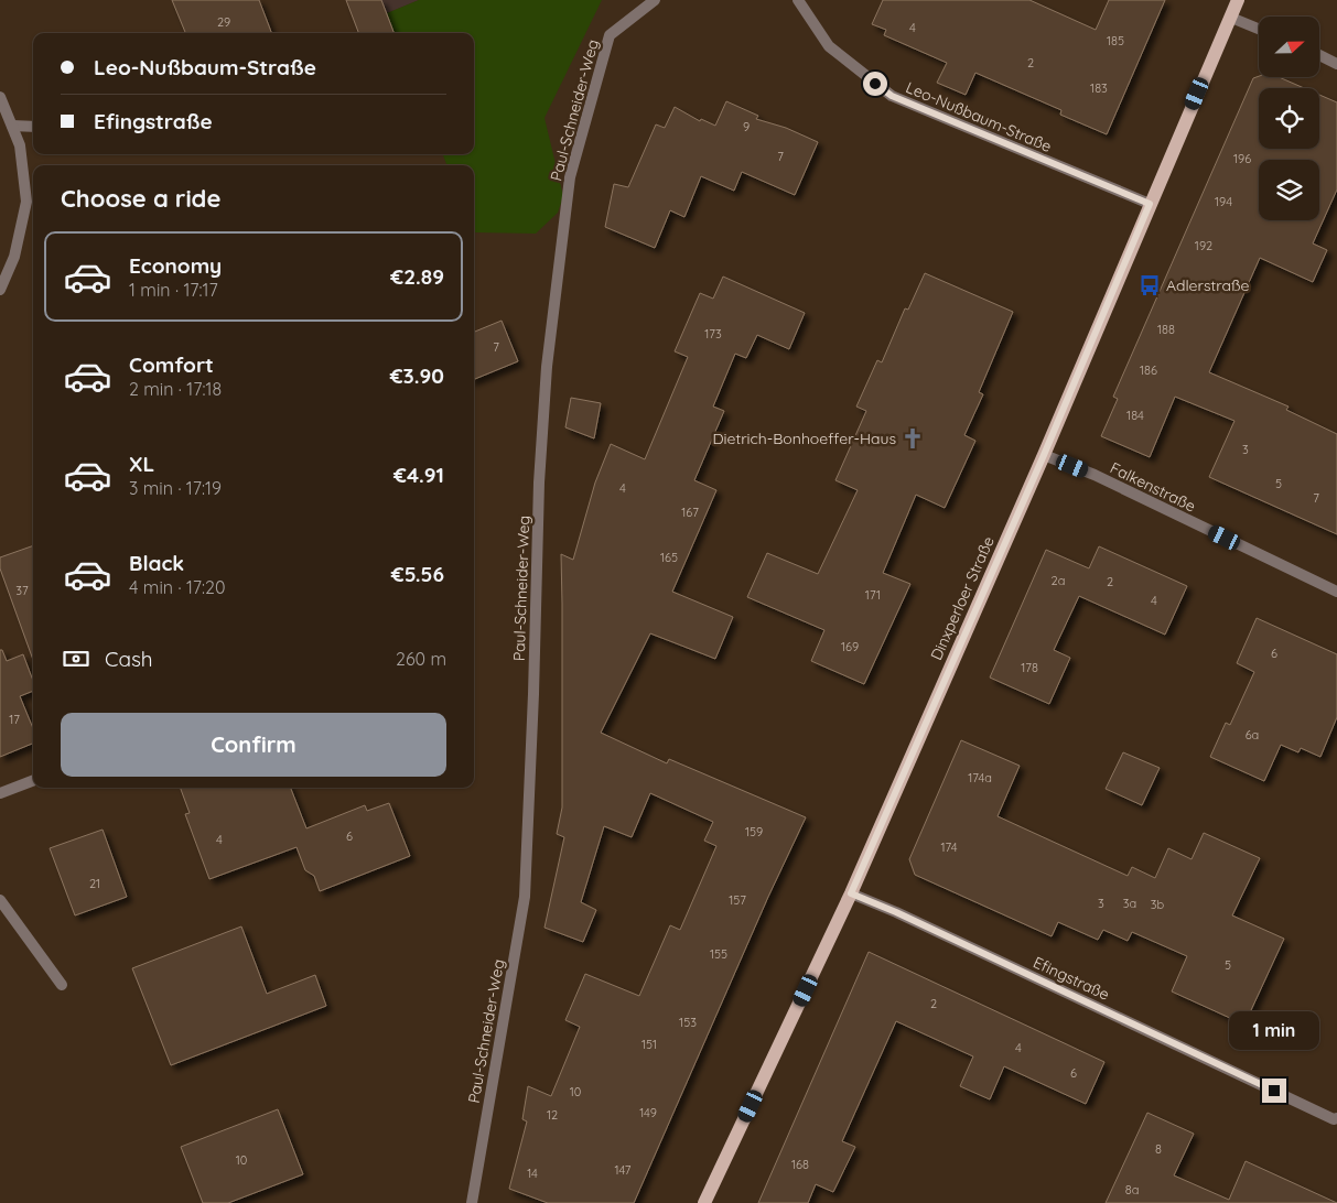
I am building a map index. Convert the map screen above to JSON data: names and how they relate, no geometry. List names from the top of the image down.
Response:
{
  "streets": {
    "main road": ["Dinxperloer Straße"],
    "street": [
      "Paul-Schneider-Weg",
      "Leo-Nußbaum-Straße",
      "Falkenstraße",
      "Efingstraße"
    ]
  },
  "crossings": [
    ["Leo-Nußbaum-Straße", "Dinxperloer Straße"],
    ["Falkenstraße", "Dinxperloer Straße"],
    ["Dinxperloer Straße", "Efingstraße"]
  ],
  "places": {
    "bus stop": ["Adlerstraße"],
    "church": ["Dietrich-Bonhoeffer-Haus"]
  },
  "house_numbers": [
    "29",
    "4",
    "185",
    "2",
    "183",
    "9",
    "7",
    "196",
    "194",
    "192",
    "188",
    "173",
    "7",
    "186",
    "184",
    "3",
    "5",
    "4",
    "7",
    "167",
    "165",
    "2a",
    "2",
    "37",
    "171",
    "4",
    "169",
    "6",
    "178",
    "17",
    "6a",
    "174a",
    "159",
    "6",
    "4",
    "174",
    "21",
    "157",
    "3",
    "3a",
    "3b",
    "155",
    "5",
    "2",
    "153",
    "151",
    "4",
    "6",
    "10",
    "149",
    "12",
    "8",
    "10",
    "168",
    "147",
    "14",
    "8a"
  ],
  "north": "right",
  "page": {
    "banner": ["Leo-Nußbaum-Straße", "Efingstraße"],
    "heading": "Choose a ride",
    "list": [
      {
        "name": "Economy",
        "note": "1 min · 17:17",
        "value": "€2.89"
      },
      {
        "name": "Comfort",
        "note": "2 min · 17:18",
        "value": "€3.90"
      },
      {
        "name": "XL",
        "note": "3 min · 17:19",
        "value": "€4.91"
      },
      {
        "name": "Black",
        "note": "4 min · 17:20",
        "value": "€5.56"
      }
    ],
    "pay": ["Cash", "260 m"],
    "buttons": "Confirm",
    "bubble": "1 min"
  }
}
